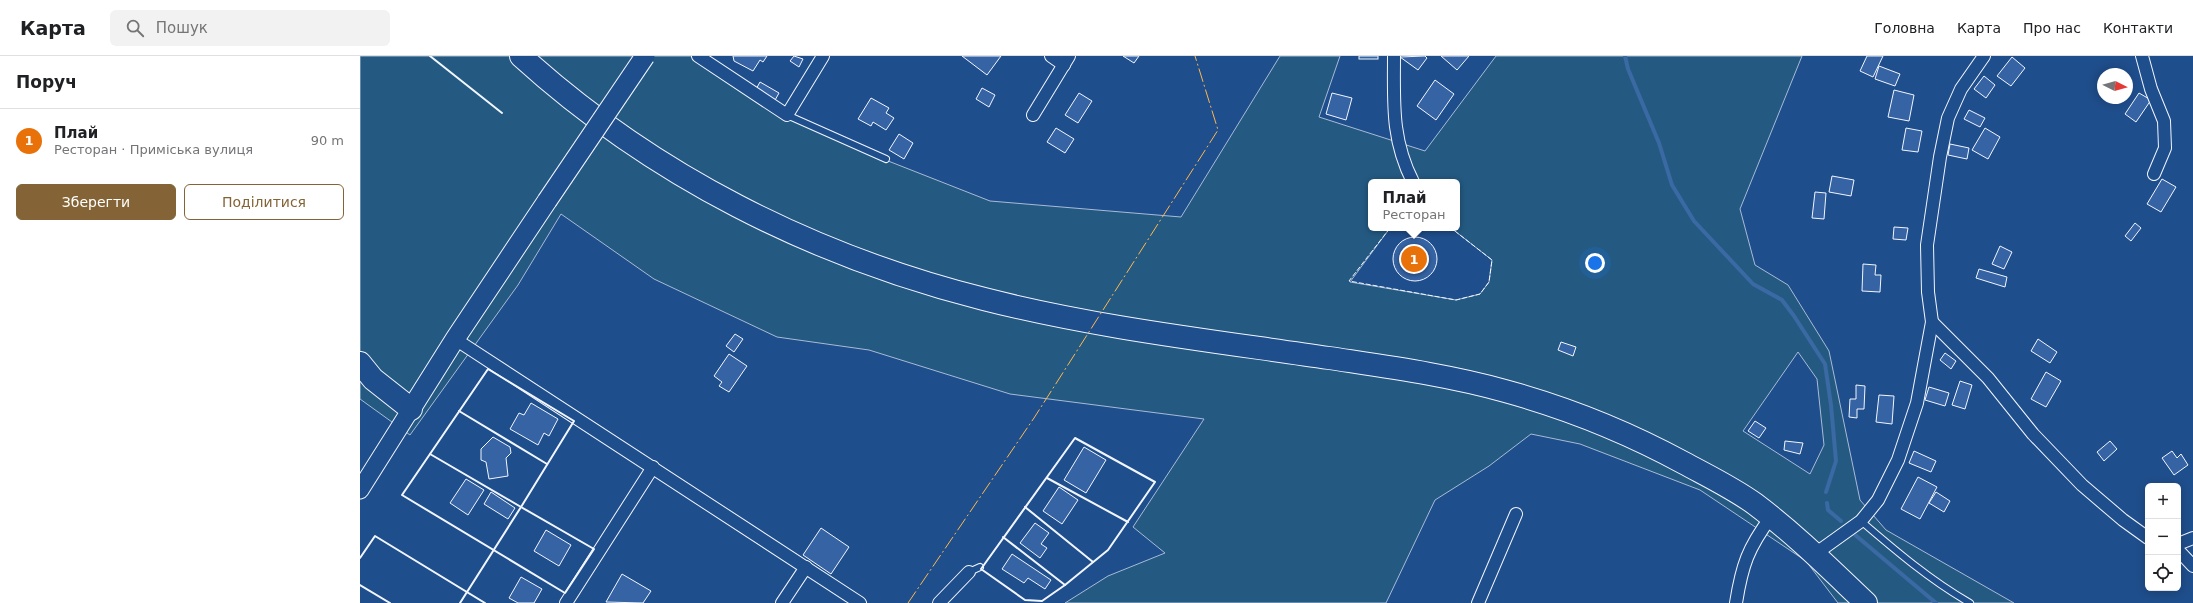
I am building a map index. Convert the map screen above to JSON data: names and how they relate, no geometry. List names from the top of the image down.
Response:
{
  "north": "right",
  "page": {
    "header": "Карта",
    "search": "Пошук",
    "nav": [
      "Головна",
      "Карта",
      "Про нас",
      "Контакти"
    ],
    "heading": "Поруч",
    "list": [
      {
        "mark": "1",
        "name": "Плай",
        "note": "Ресторан · Приміська вулиця",
        "value": "90 m"
      }
    ],
    "buttons": ["Зберегти", "Поділитися"],
    "popup": ["Плай", "Ресторан"],
    "pins": "1",
    "map_buttons": ["+", "−"]
  }
}
